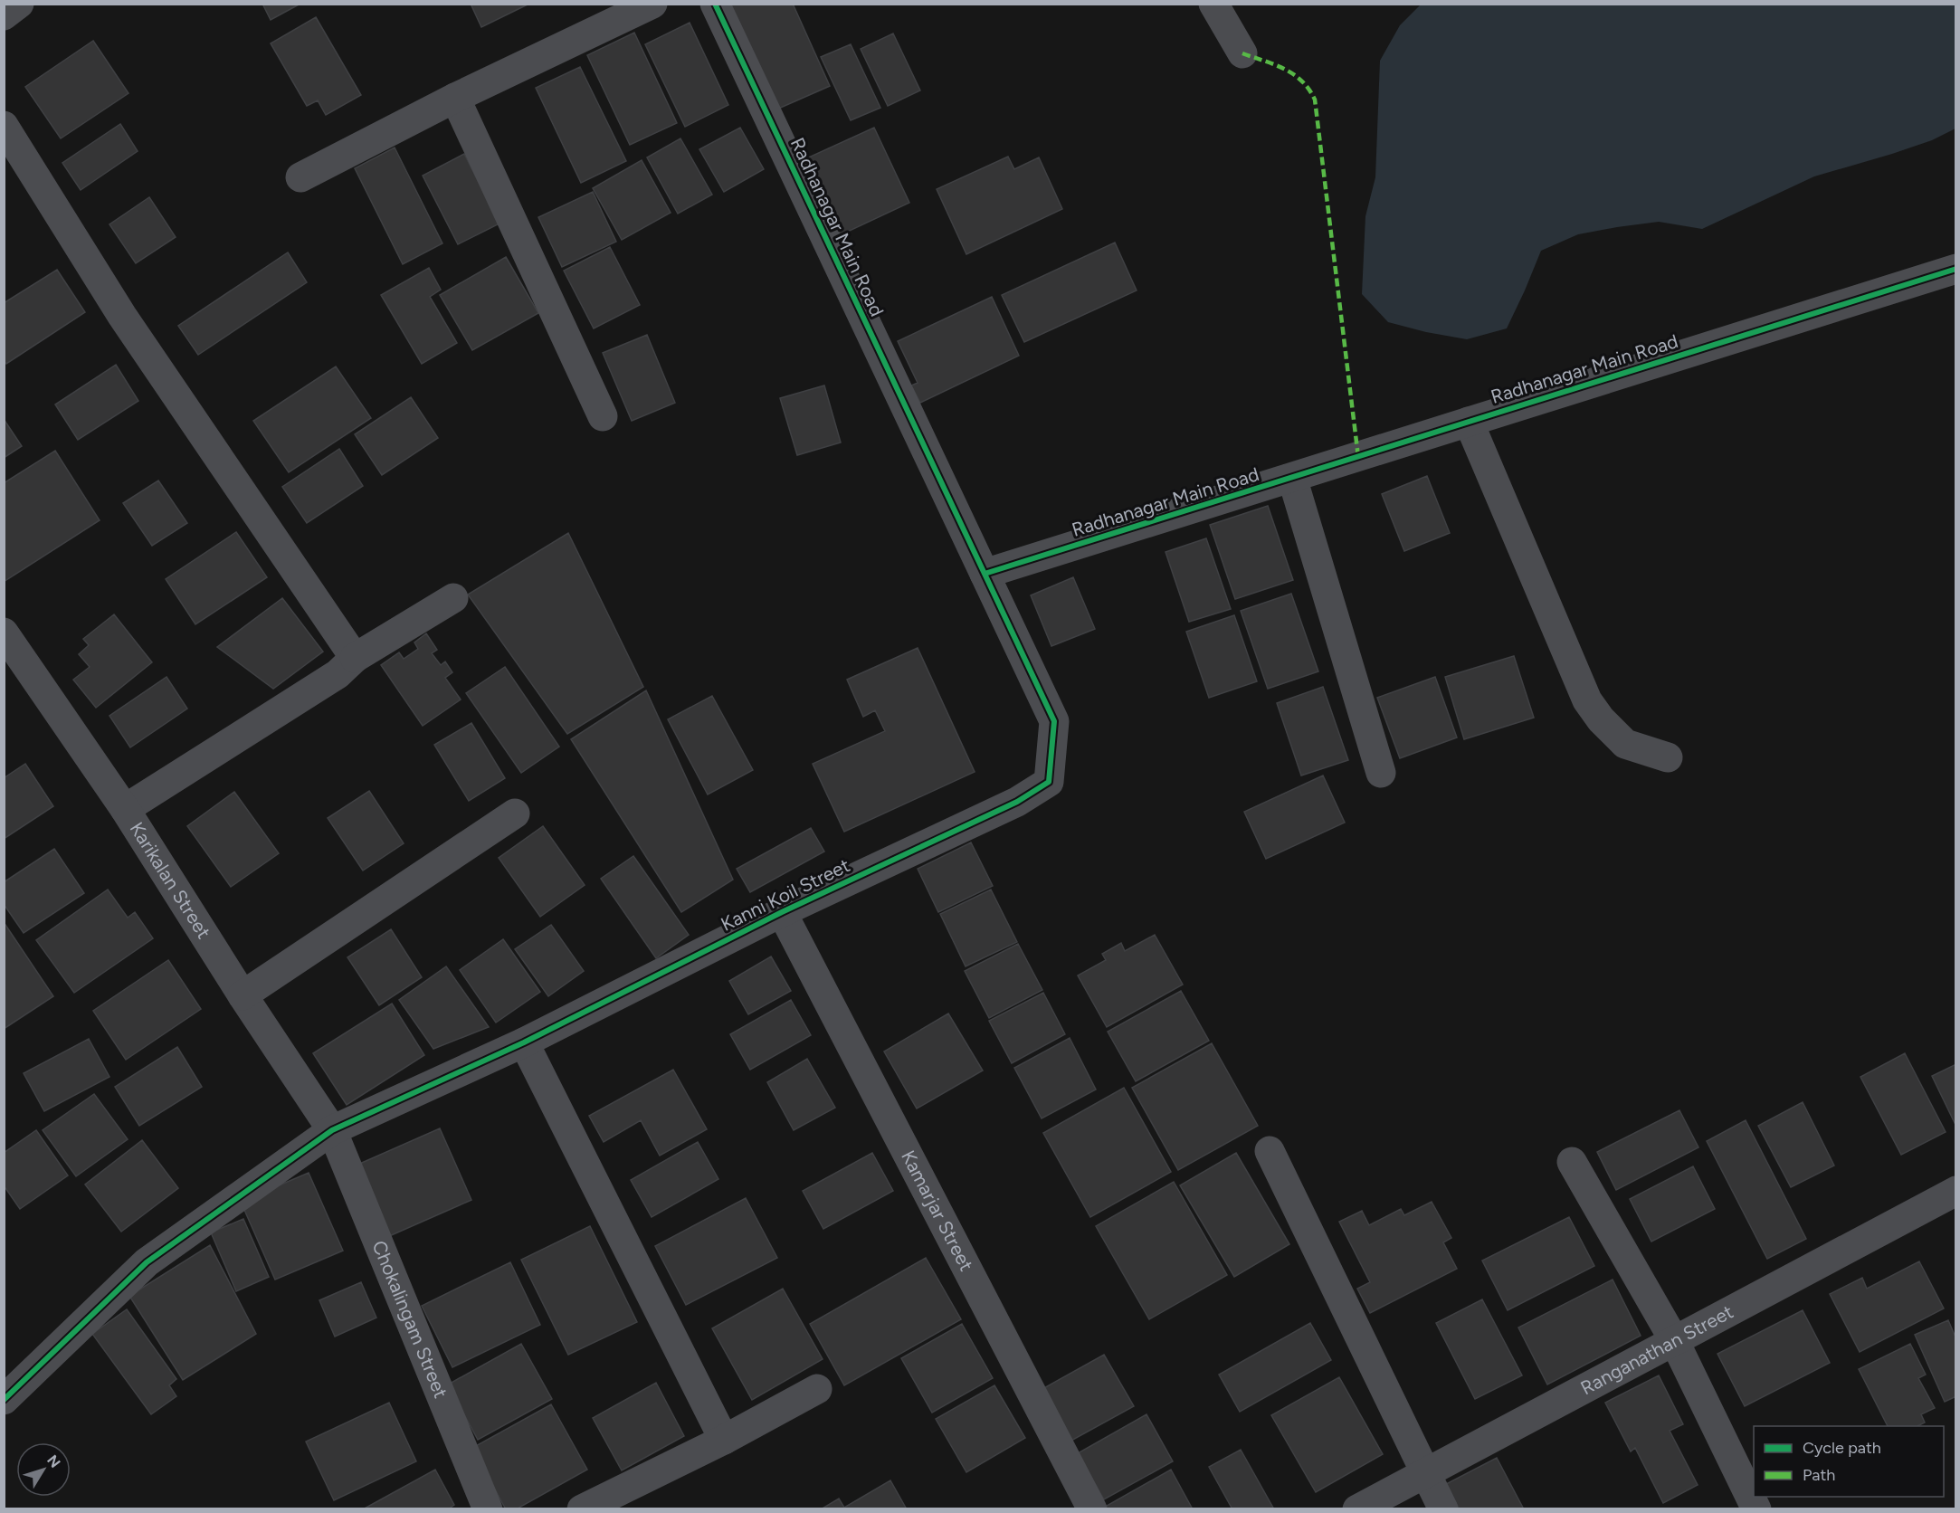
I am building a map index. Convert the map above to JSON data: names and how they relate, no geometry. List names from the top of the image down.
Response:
{
  "streets": {
    "street": [
      "Radhanagar Main Road",
      "Karikalan Street",
      "Kanni Koil Street",
      "Kamarjar Street",
      "Chokalingam Street",
      "Ranganathan Street"
    ]
  },
  "crossings": [
    ["Radhanagar Main Road", "Kanni Koil Street"],
    ["Karikalan Street", "Kanni Koil Street"],
    ["Karikalan Street", "Chokalingam Street"],
    ["Kanni Koil Street", "Kamarjar Street"],
    ["Kanni Koil Street", "Chokalingam Street"]
  ],
  "legend": ["Cycle path", "Path"],
  "north": "top right"
}
